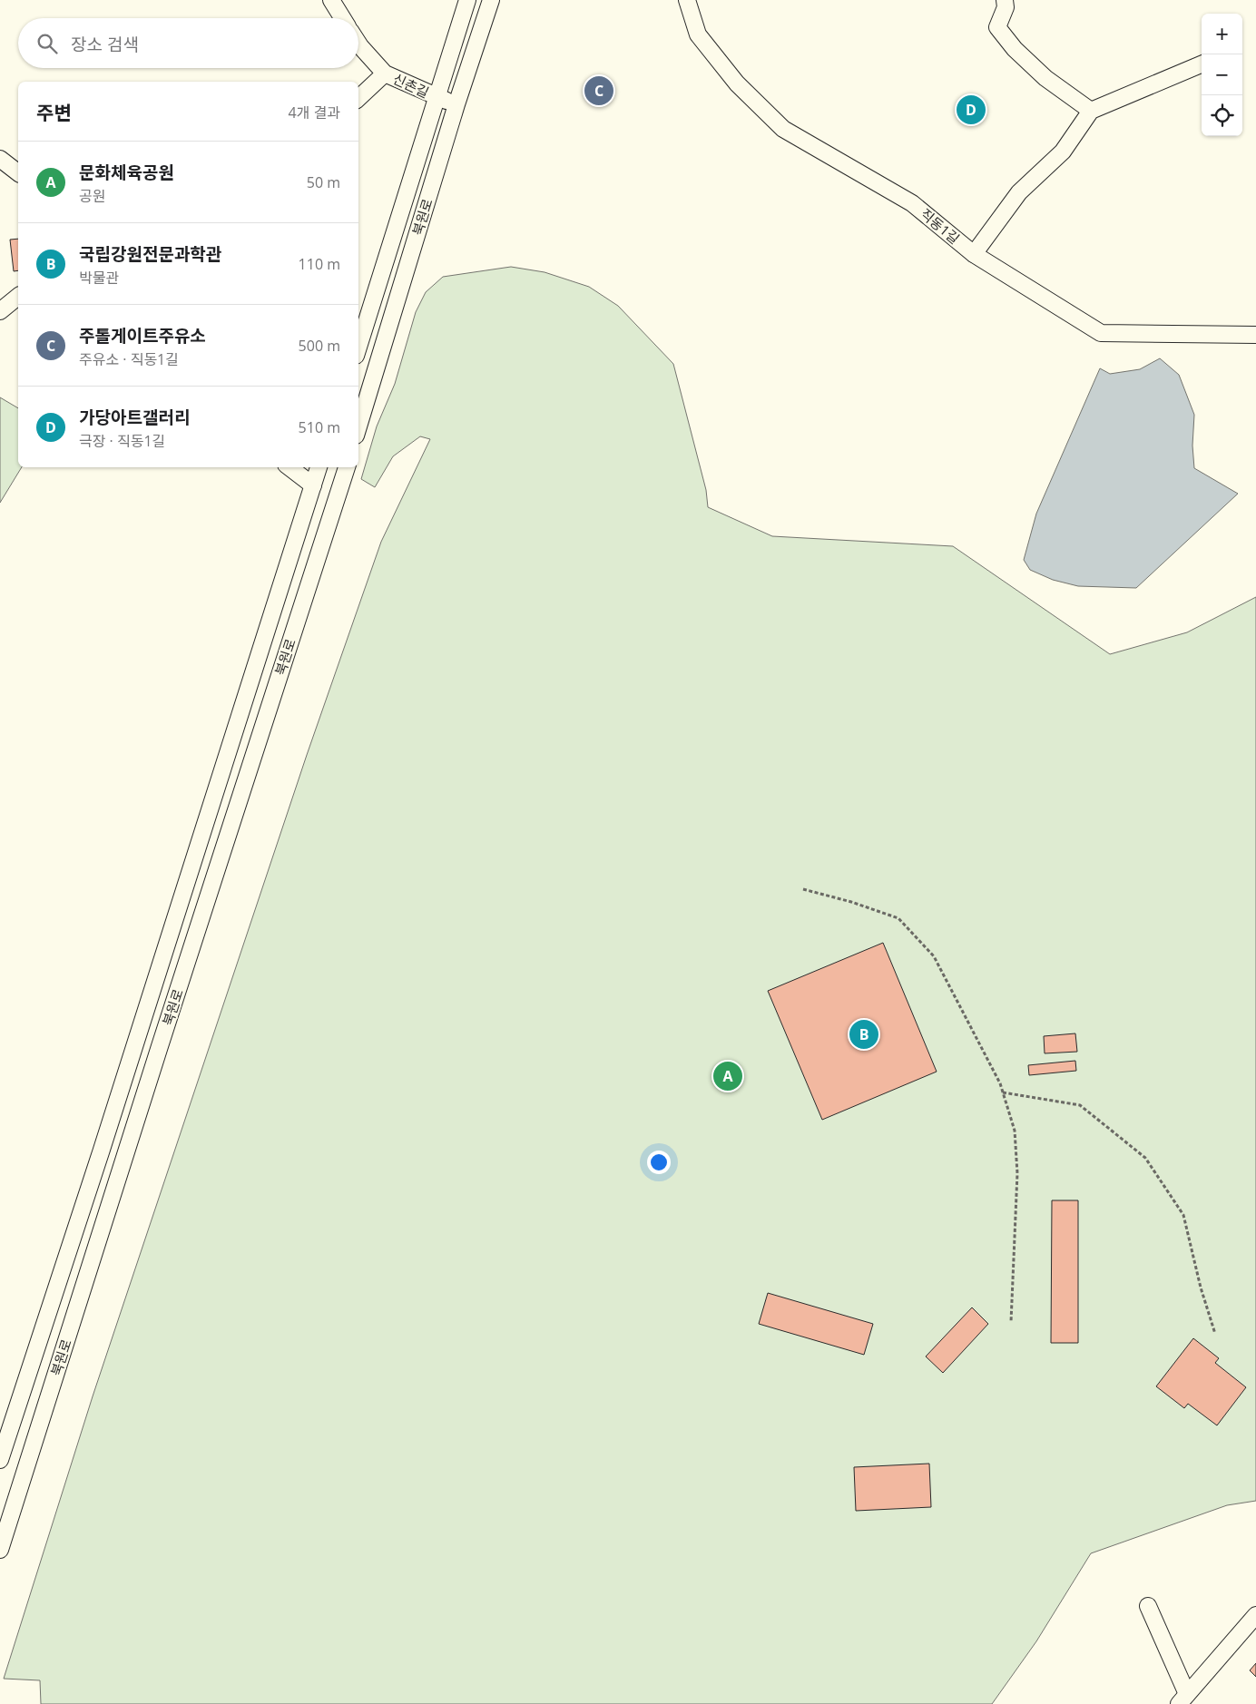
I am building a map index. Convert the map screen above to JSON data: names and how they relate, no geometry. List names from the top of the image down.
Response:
{
  "streets": {
    "street": ["신촌길", "북원로", "직동1길"]
  },
  "crossings": [
    ["신촌길", "북원로"]
  ],
  "page": {
    "map_buttons": ["+", "−"],
    "search": "장소 검색",
    "pins": [
      "C",
      "D",
      "B",
      "A"
    ],
    "heading": ["주변", "4개 결과"],
    "list": [
      {
        "mark": "A",
        "name": "문화체육공원",
        "note": "공원",
        "value": "50 m"
      },
      {
        "mark": "B",
        "name": "국립강원전문과학관",
        "note": "박물관",
        "value": "110 m"
      },
      {
        "mark": "C",
        "name": "주톨게이트주유소",
        "note": "주유소 · 직동1길",
        "value": "500 m"
      },
      {
        "mark": "D",
        "name": "가당아트갤러리",
        "note": "극장 · 직동1길",
        "value": "510 m"
      }
    ]
  }
}
